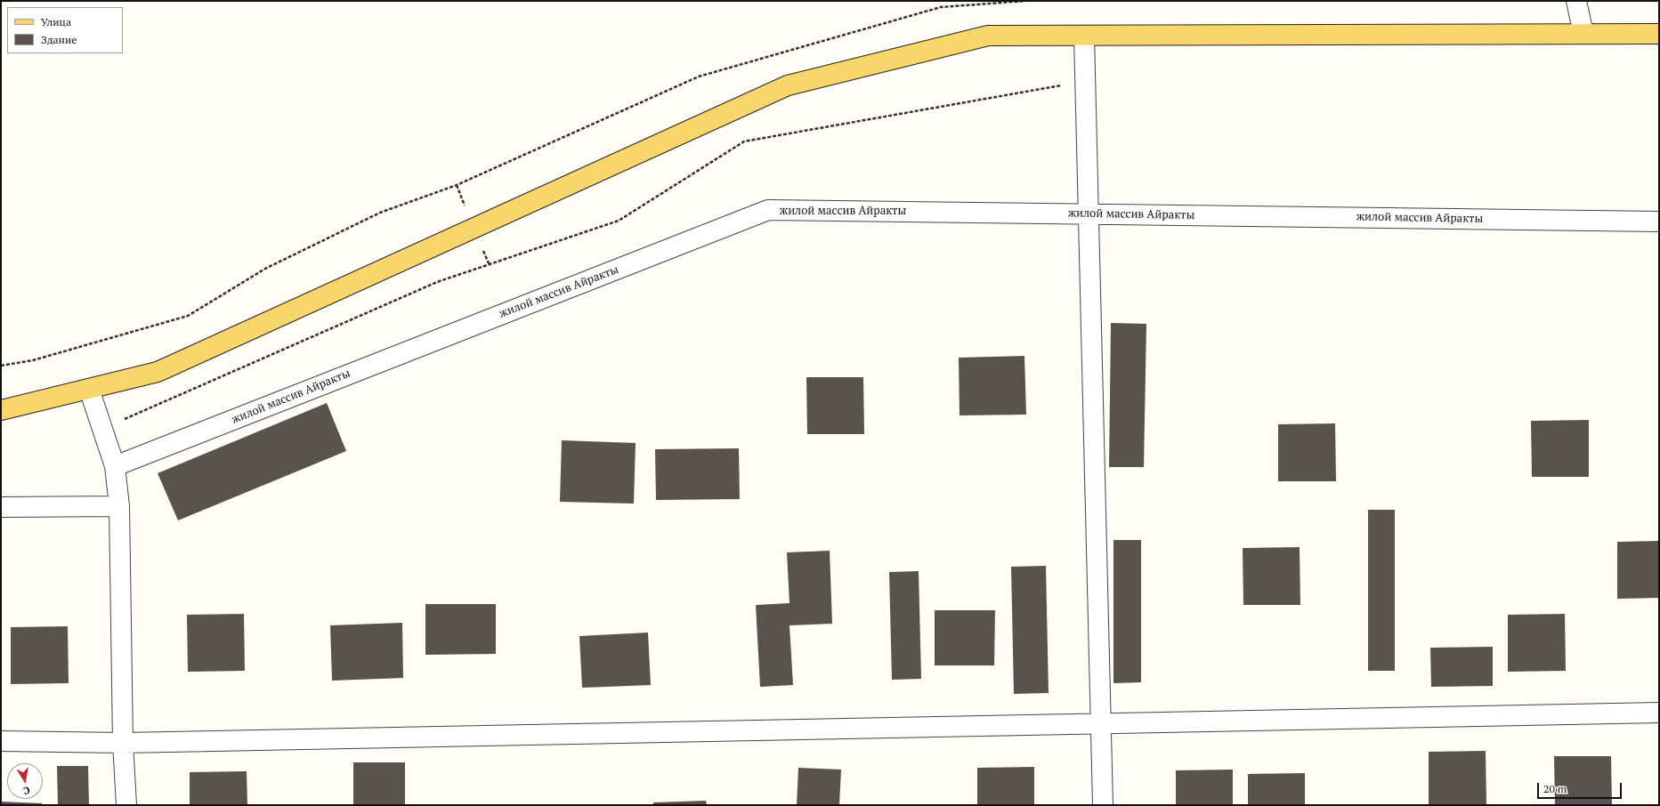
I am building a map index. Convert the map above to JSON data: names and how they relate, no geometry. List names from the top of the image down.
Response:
{
  "streets": {
    "street": ["жилой массив Айракты"]
  },
  "legend": ["Улица", "Здание"],
  "scale_bar": "20 m",
  "north": "bottom"
}
